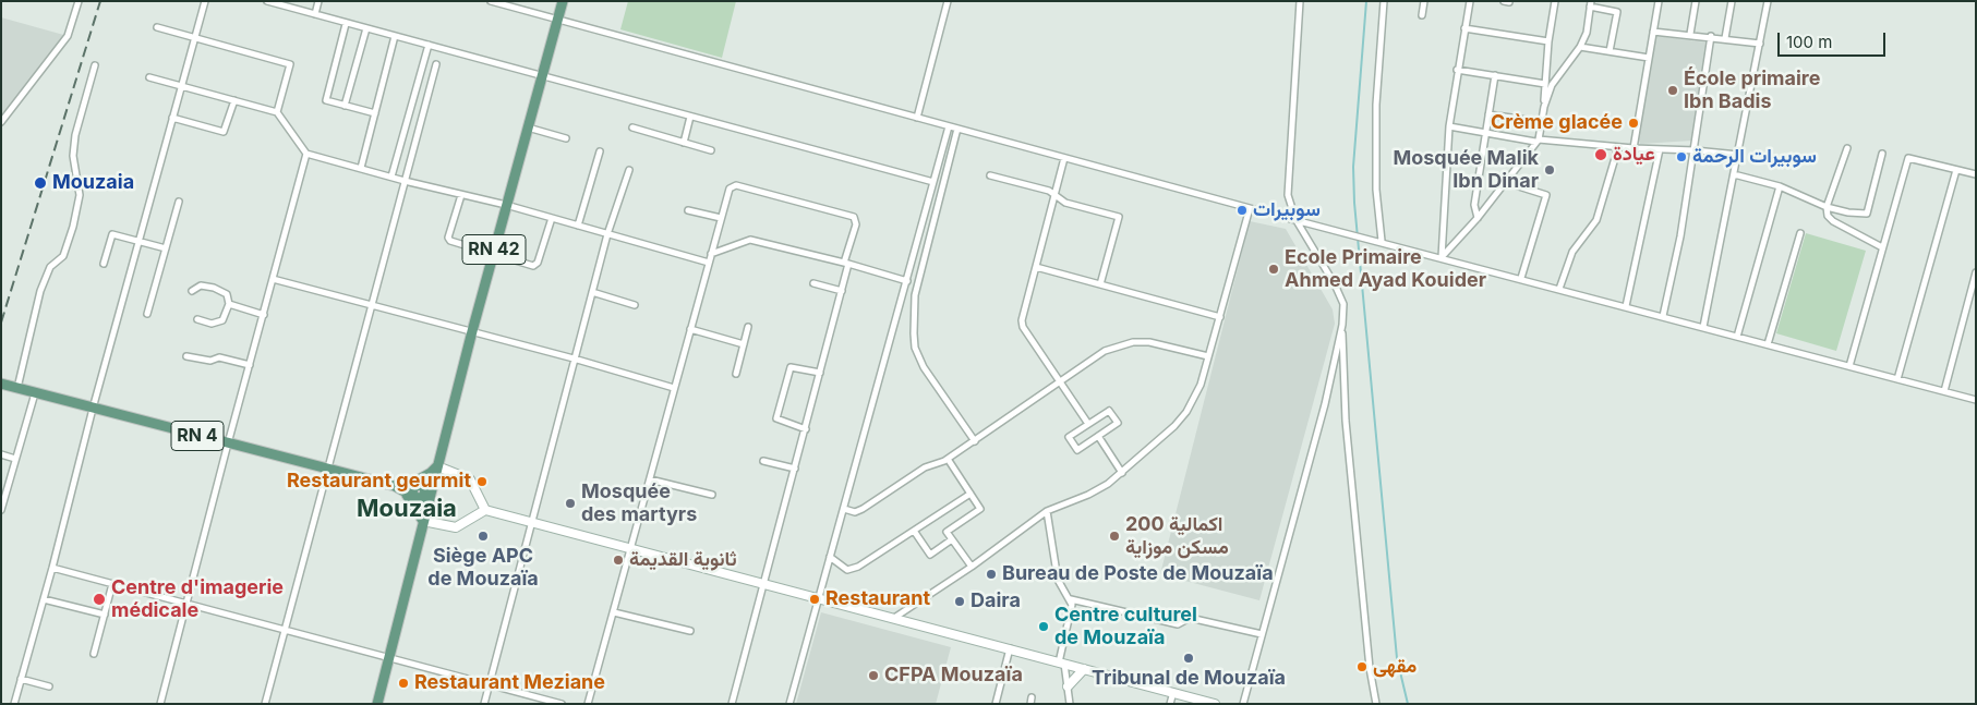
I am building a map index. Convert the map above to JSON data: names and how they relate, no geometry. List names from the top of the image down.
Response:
{
  "streets": {
    "main road": ["RN 42", "RN 4"]
  },
  "districts": ["Mouzaia"],
  "places": [
    "École primaire Ibn Badis",
    "Crème glacée",
    "عيادة",
    "سوبيرات الرحمة",
    "Mosquée Malik Ibn Dinar",
    "Mouzaia",
    "سوبيرات",
    "Ecole Primaire Ahmed Ayad Kouider",
    "Restaurant geurmit",
    "Mosquée des martyrs",
    "Siège APC de Mouzaïa",
    "اكمالية 200 مسكن موزاية",
    "ثانوية القديمة",
    "Bureau de Poste de Mouzaïa",
    "Centre d'imagerie médicale",
    "Restaurant",
    "Daira",
    "Centre culturel de Mouzaïa",
    "Tribunal de Mouzaïa",
    "مقهى",
    "CFPA Mouzaïa",
    "Restaurant Meziane"
  ],
  "scale_bar": "100 m"
}
